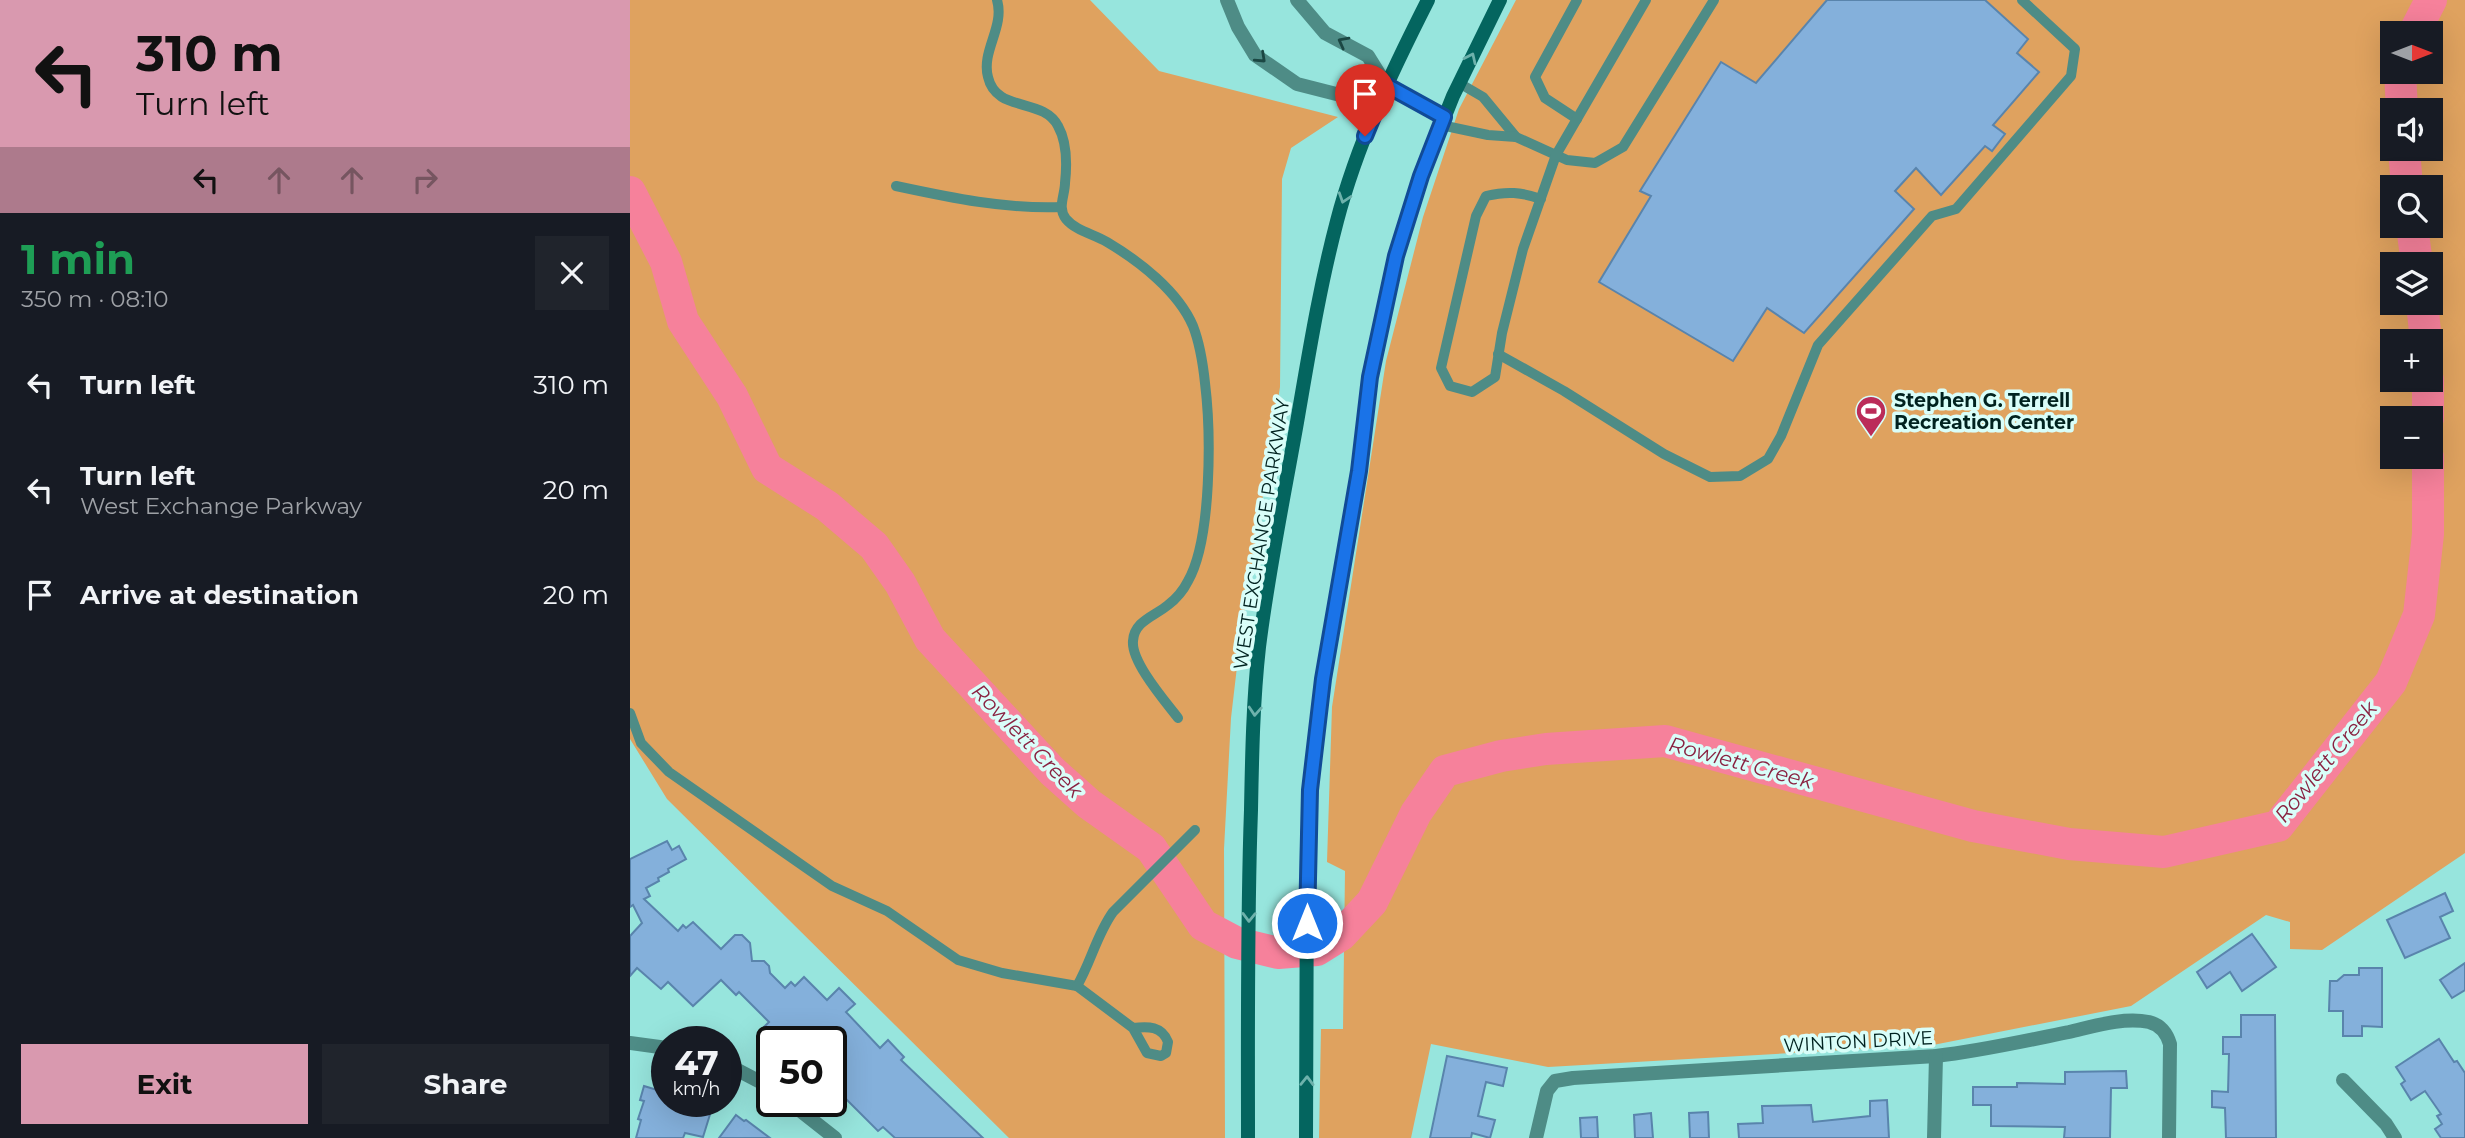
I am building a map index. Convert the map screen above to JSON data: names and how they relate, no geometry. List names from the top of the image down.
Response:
{
  "streets": {
    "main road": ["WEST EXCHANGE PARKWAY"],
    "street": ["WINTON DRIVE"]
  },
  "water": ["Rowlett Creek"],
  "places": {
    "sports": ["Stephen G. Terrell Recreation Center"]
  },
  "north": "right",
  "page": {
    "turn": ["310 m", "Turn left"],
    "map_buttons": ["+", "−"],
    "heading": ["1 min", "350 m · 08:10"],
    "list": [
      {
        "name": "Turn left",
        "value": "310 m"
      },
      {
        "name": "Turn left",
        "note": "West Exchange Parkway",
        "value": "20 m"
      },
      {
        "name": "Arrive at destination",
        "value": "20 m"
      }
    ],
    "speed": "47 km/h",
    "limit": "50",
    "buttons": ["Exit", "Share"]
  }
}
